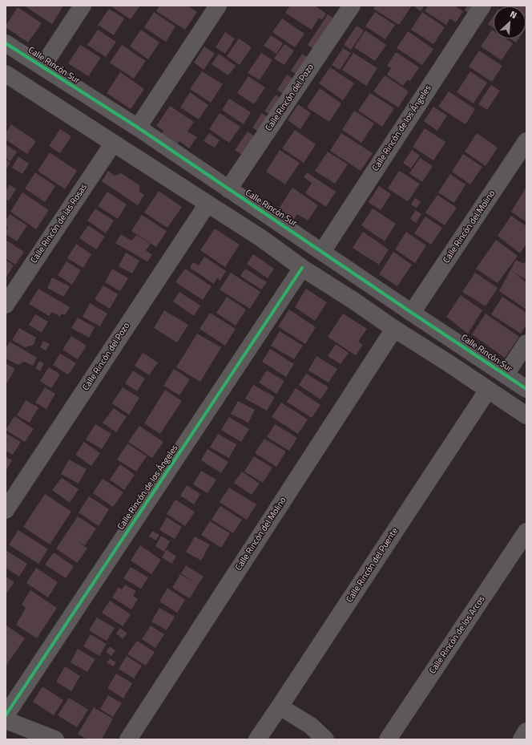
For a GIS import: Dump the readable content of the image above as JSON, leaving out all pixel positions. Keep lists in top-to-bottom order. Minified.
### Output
{"streets":{"street":["Calle Rincón Sur","Calle Rincón del Pozo","Calle Rincón de los Ángeles","Calle Rincón de las Rosas","Calle Rincón del Molino","Calle Rincón del Puente","Calle Rincón de los Arcos"]},"crossings":[["Calle Rincón Sur","Calle Rincón del Pozo"],["Calle Rincón Sur","Calle Rincón de los Ángeles"],["Calle Rincón Sur","Calle Rincón del Molino"]],"north":"top right"}
